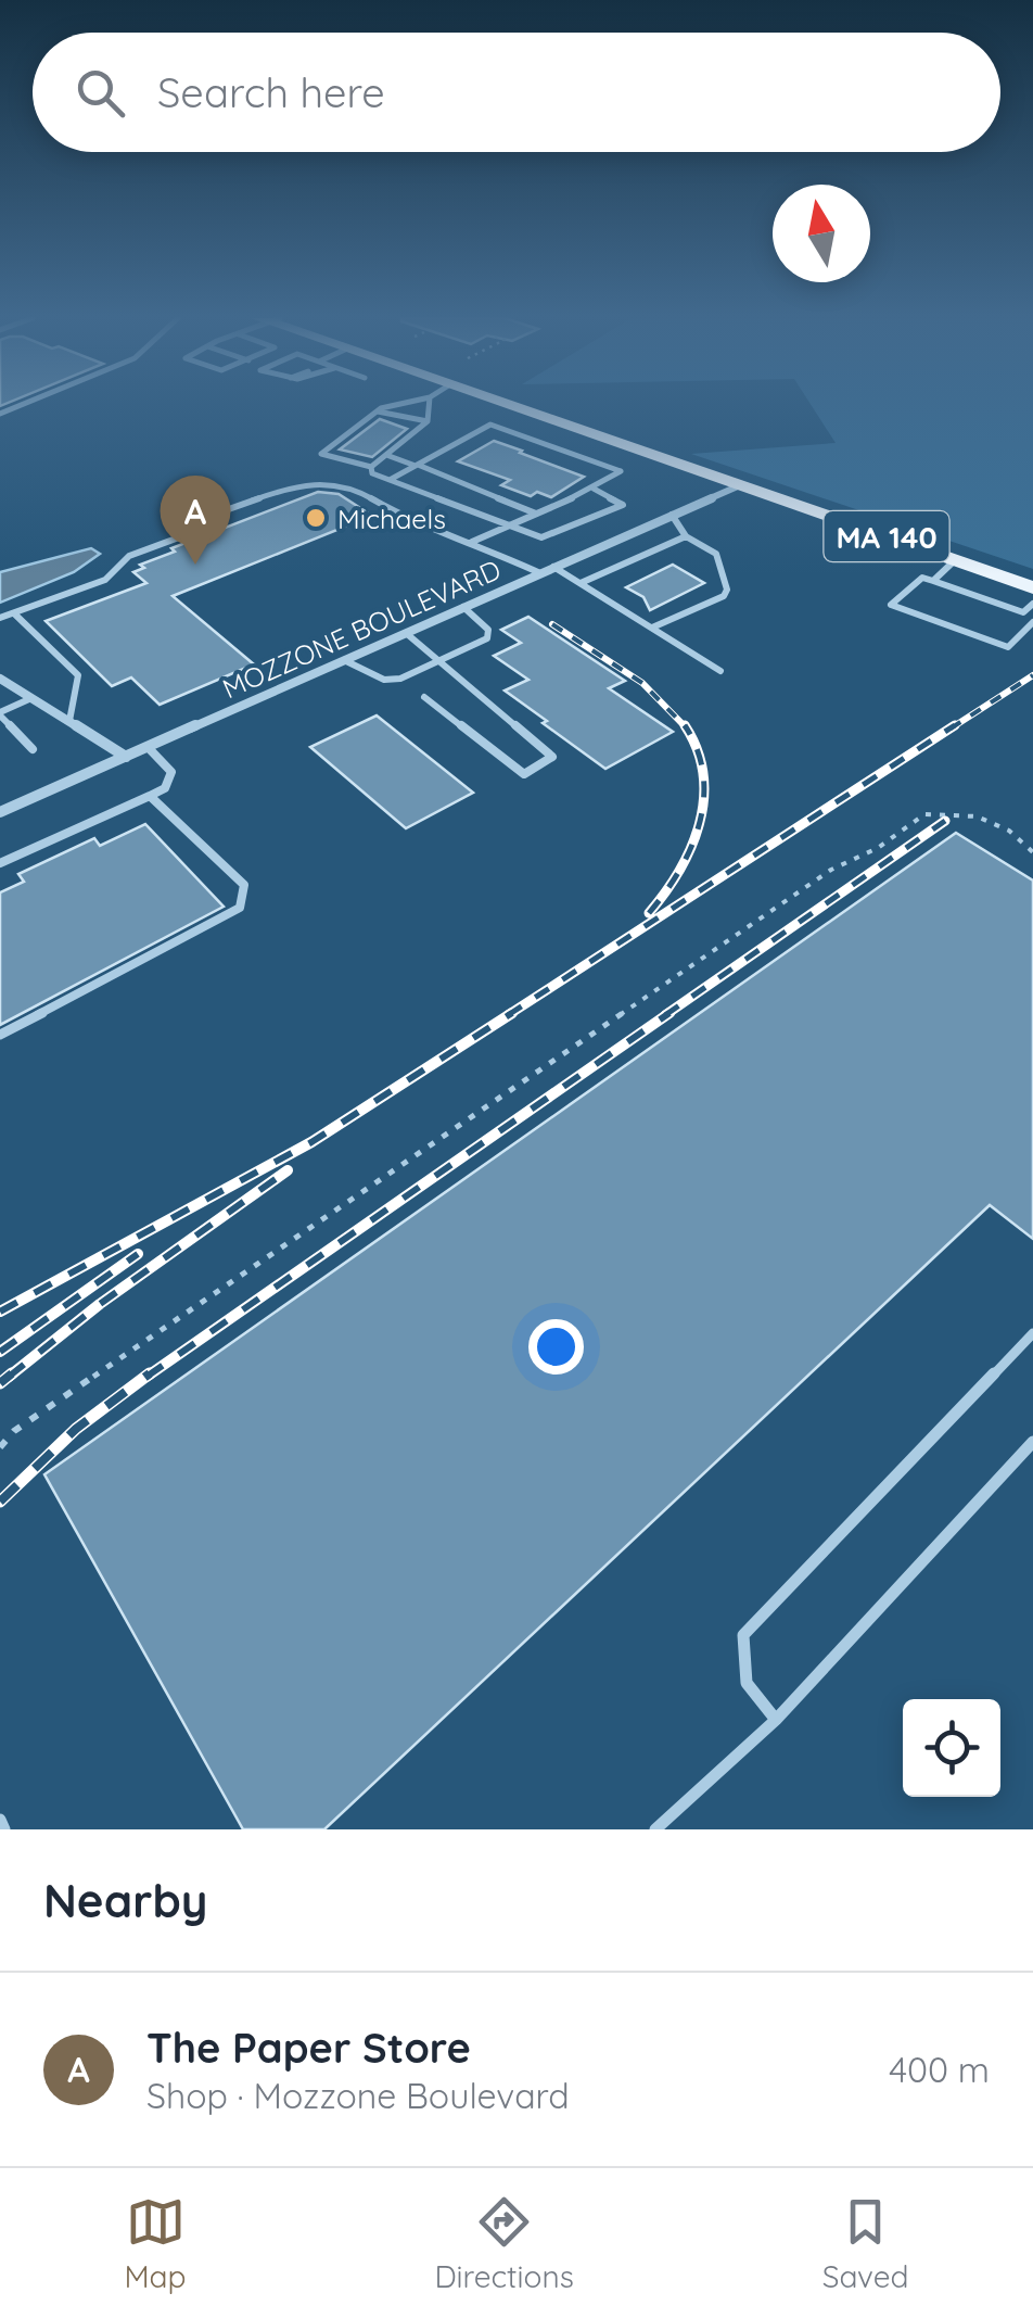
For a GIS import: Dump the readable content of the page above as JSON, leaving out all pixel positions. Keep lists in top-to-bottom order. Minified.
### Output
{"streets":{"main road":["MA 140"],"street":["MOZZONE BOULEVARD"]},"crossings":[["MA 140","MOZZONE BOULEVARD"]],"places":["Michaels"],"north":"top","page":{"search":"Search here","pins":"A","heading":"Nearby","list":[{"mark":"A","name":"The Paper Store","note":"Shop · Mozzone Boulevard","value":"400 m"}],"nav":["Map","Directions","Saved"]}}
